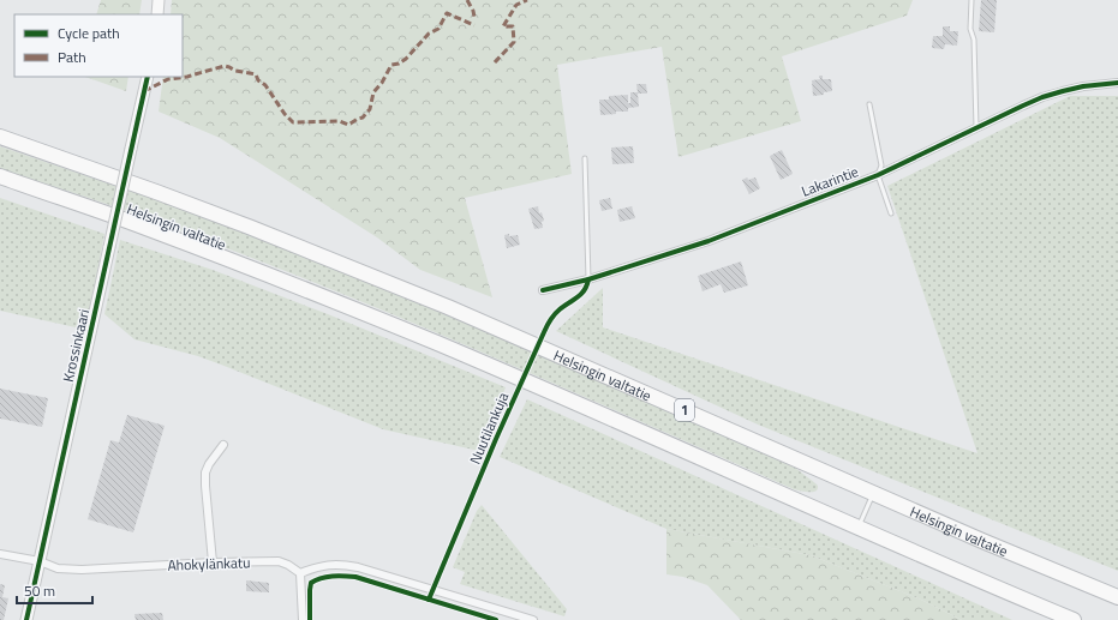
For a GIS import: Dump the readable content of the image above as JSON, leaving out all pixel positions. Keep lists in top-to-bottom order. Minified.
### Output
{"streets":{"highway":["Helsingin valtatie","1"],"street":["Lakarintie","Krossinkaari","Ahokylänkatu"],"cycle path":["Nuutilankuja"]},"crossings":[["Krossinkaari","Ahokylänkatu"]],"legend":["Cycle path","Path"],"scale_bar":"50 m"}
